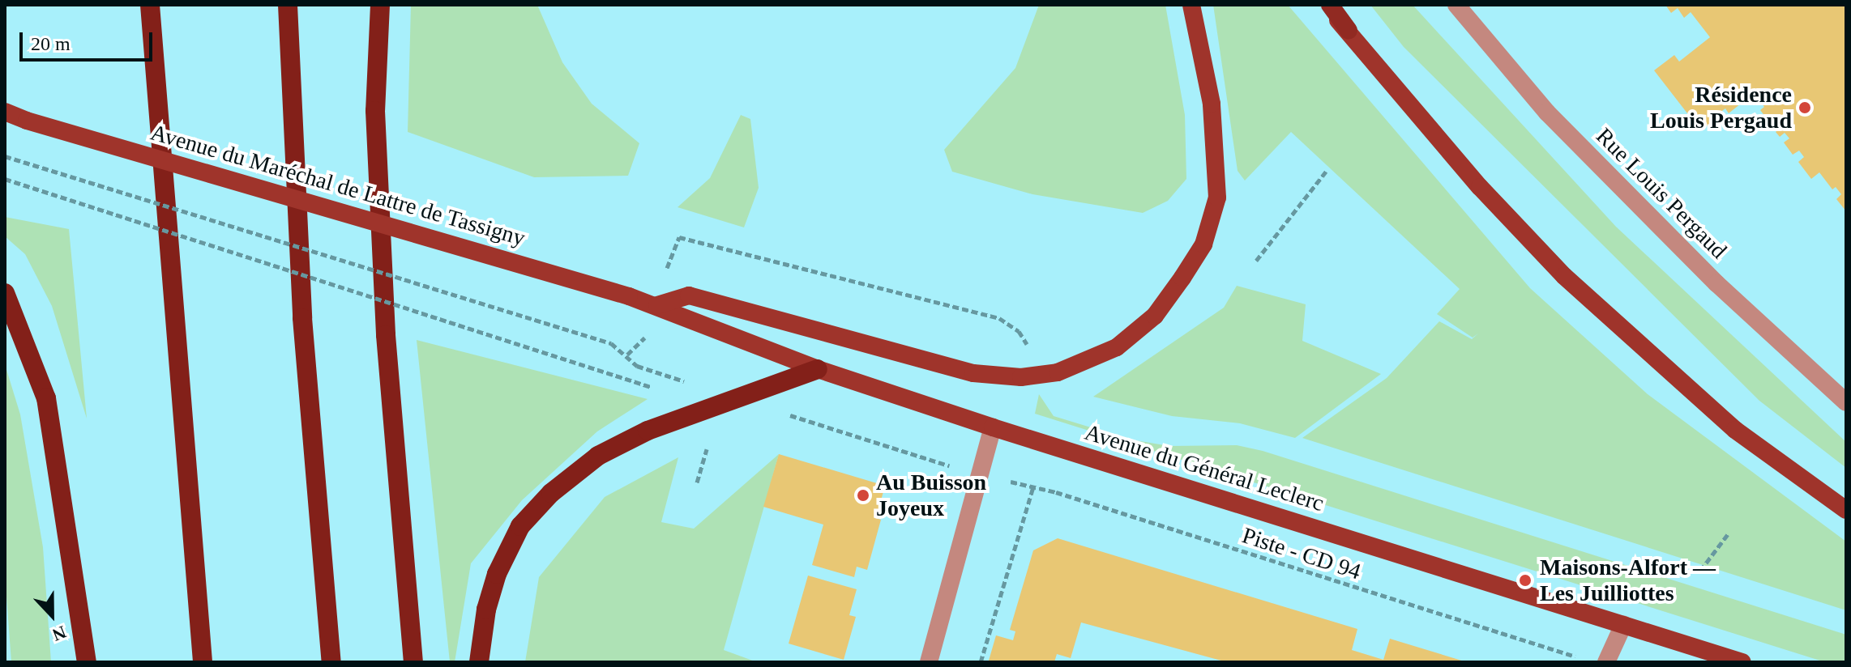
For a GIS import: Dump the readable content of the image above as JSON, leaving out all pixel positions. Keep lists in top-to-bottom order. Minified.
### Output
{"streets":{"main road":["Avenue du Maréchal de Lattre de Tassigny","Avenue du Général Leclerc"],"street":["Rue Louis Pergaud"],"path":["Piste - CD 94"]},"crossings":[["Avenue du Maréchal de Lattre de Tassigny","Avenue du Général Leclerc"]],"places":["Résidence Louis Pergaud","Au Buisson Joyeux","Maisons-Alfort — Les Juilliottes"],"scale_bar":"20 m","north":"bottom"}
